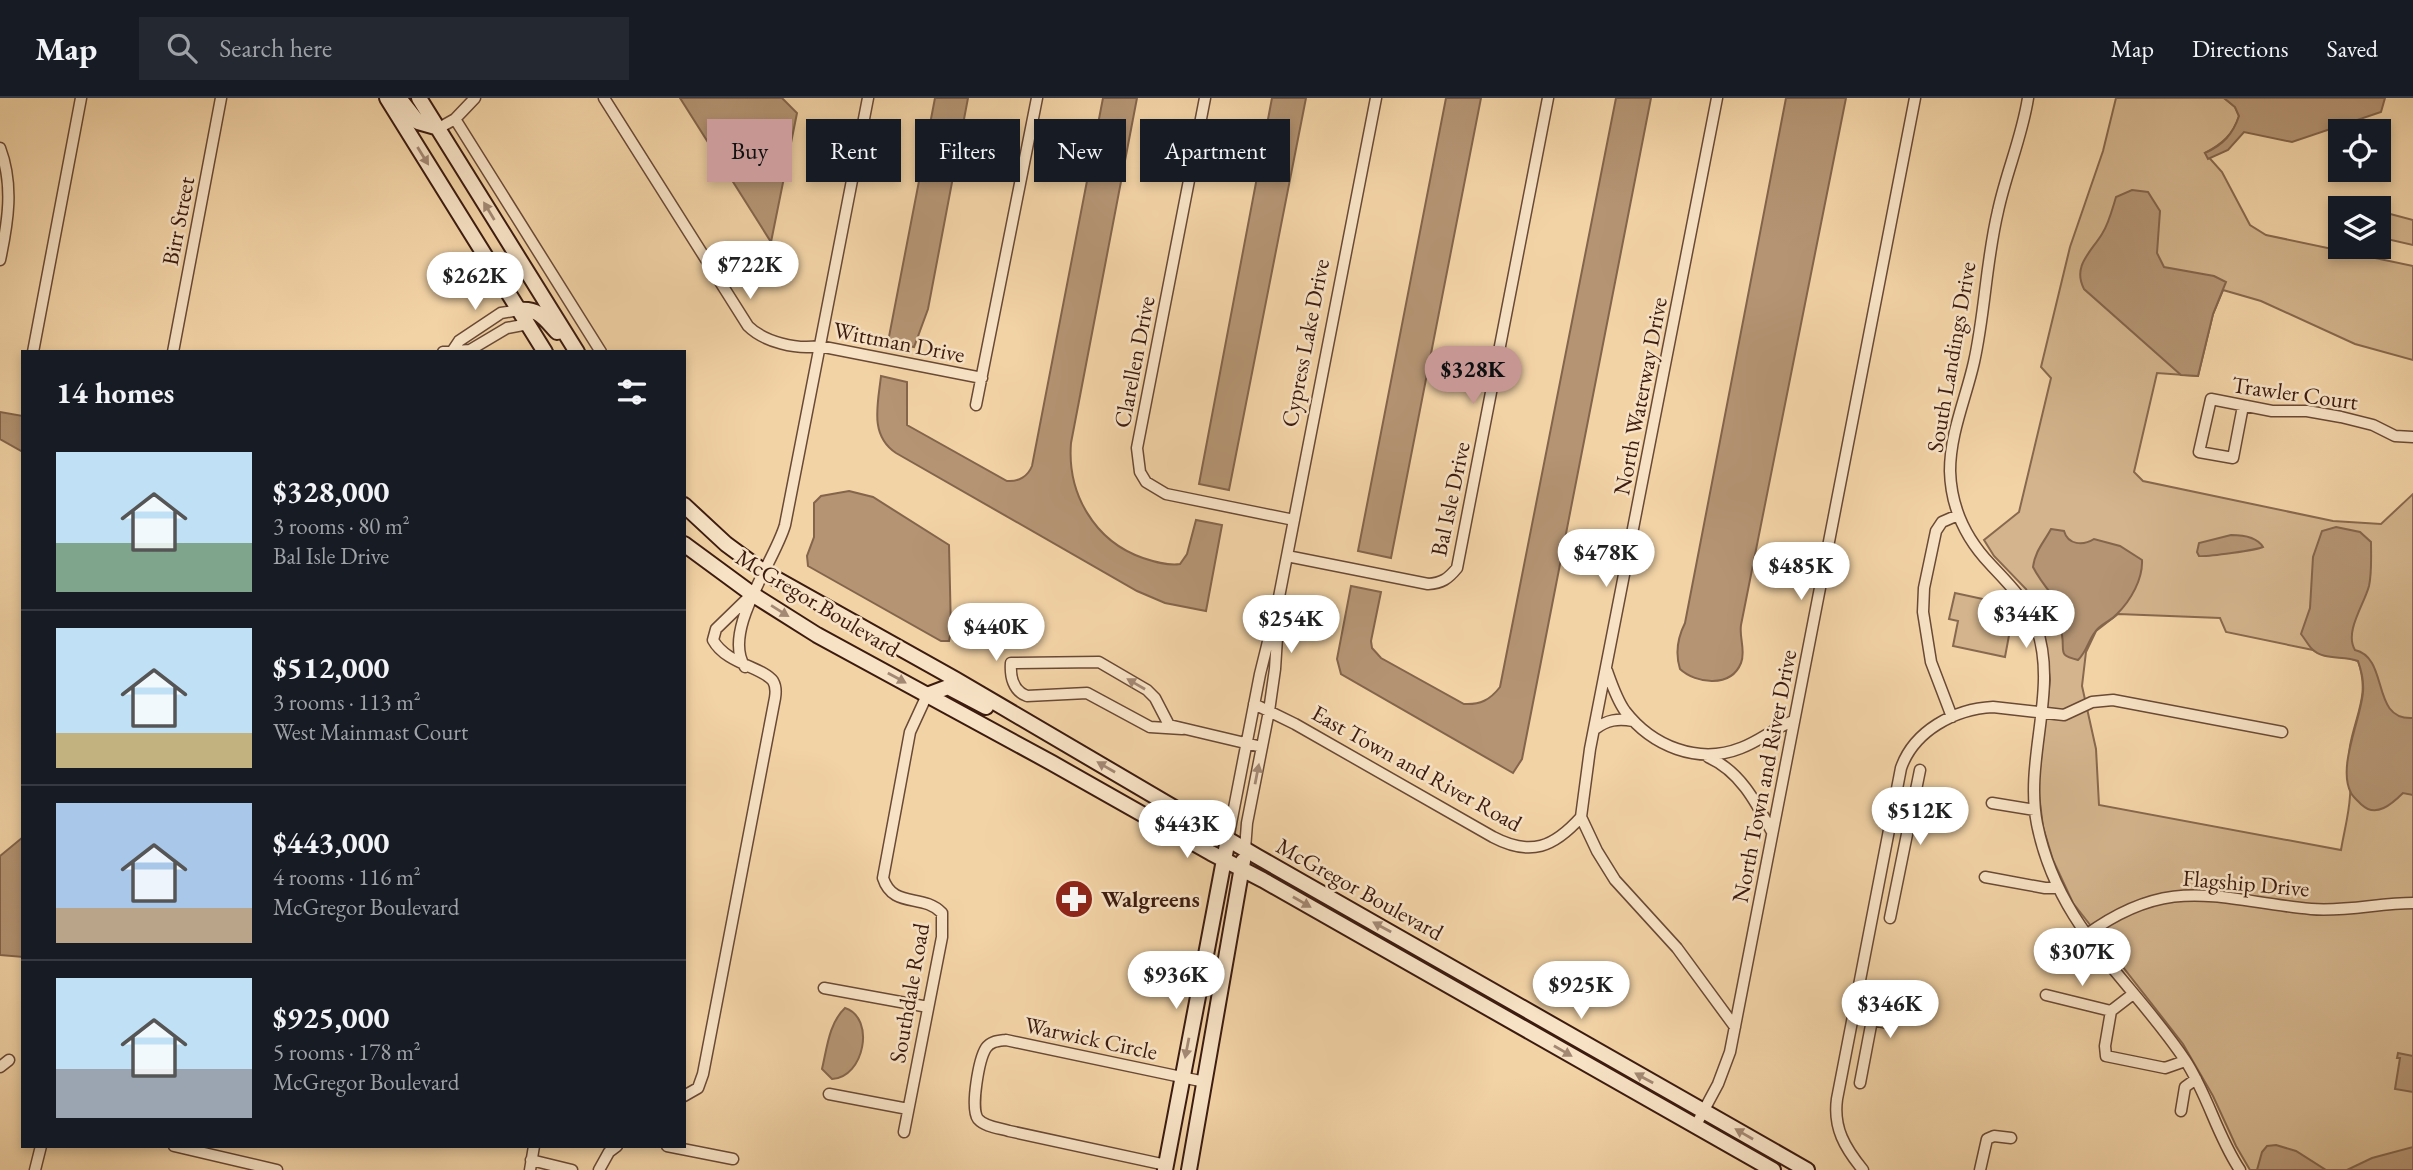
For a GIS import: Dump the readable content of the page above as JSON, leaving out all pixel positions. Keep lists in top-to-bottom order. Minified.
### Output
{"streets":{"main road":["Cypress Lake Drive","McGregor Boulevard"],"street":["Birr Street","Wittman Drive","South Landings Drive","Clarellen Drive","Trawler Court","North Waterway Drive","Bal Isle Drive","East Town and River Road","North Town and River Drive","Flagship Drive","Southdale Road","Warwick Circle"]},"crossings":[["Cypress Lake Drive","Clarellen Drive"],["Cypress Lake Drive","Bal Isle Drive"],["Cypress Lake Drive","McGregor Boulevard"],["Cypress Lake Drive","East Town and River Road"],["Cypress Lake Drive","Warwick Circle"],["South Landings Drive","Flagship Drive"],["North Waterway Drive","East Town and River Road"],["McGregor Boulevard","North Town and River Drive"],["McGregor Boulevard","Southdale Road"]],"places":{"pharmacy":["Walgreens"]},"page":{"header":"Map","search":"Search here","nav":["Map","Directions","Saved"],"chip":["Buy","Rent","Filters","New","Apartment"],"price":["$722K","$262K","$328K","$478K","$485K","$344K","$254K","$440K","$512K","$443K","$307K","$936K","$925K","$346K"],"heading":"14 homes","list":[{"name":"$328,000","note":"3 rooms · 80 m² · Bal Isle Drive"},{"name":"$512,000","note":"3 rooms · 113 m² · West Mainmast Court"},{"name":"$443,000","note":"4 rooms · 116 m² · McGregor Boulevard"},{"name":"$925,000","note":"5 rooms · 178 m² · McGregor Boulevard"}]}}
